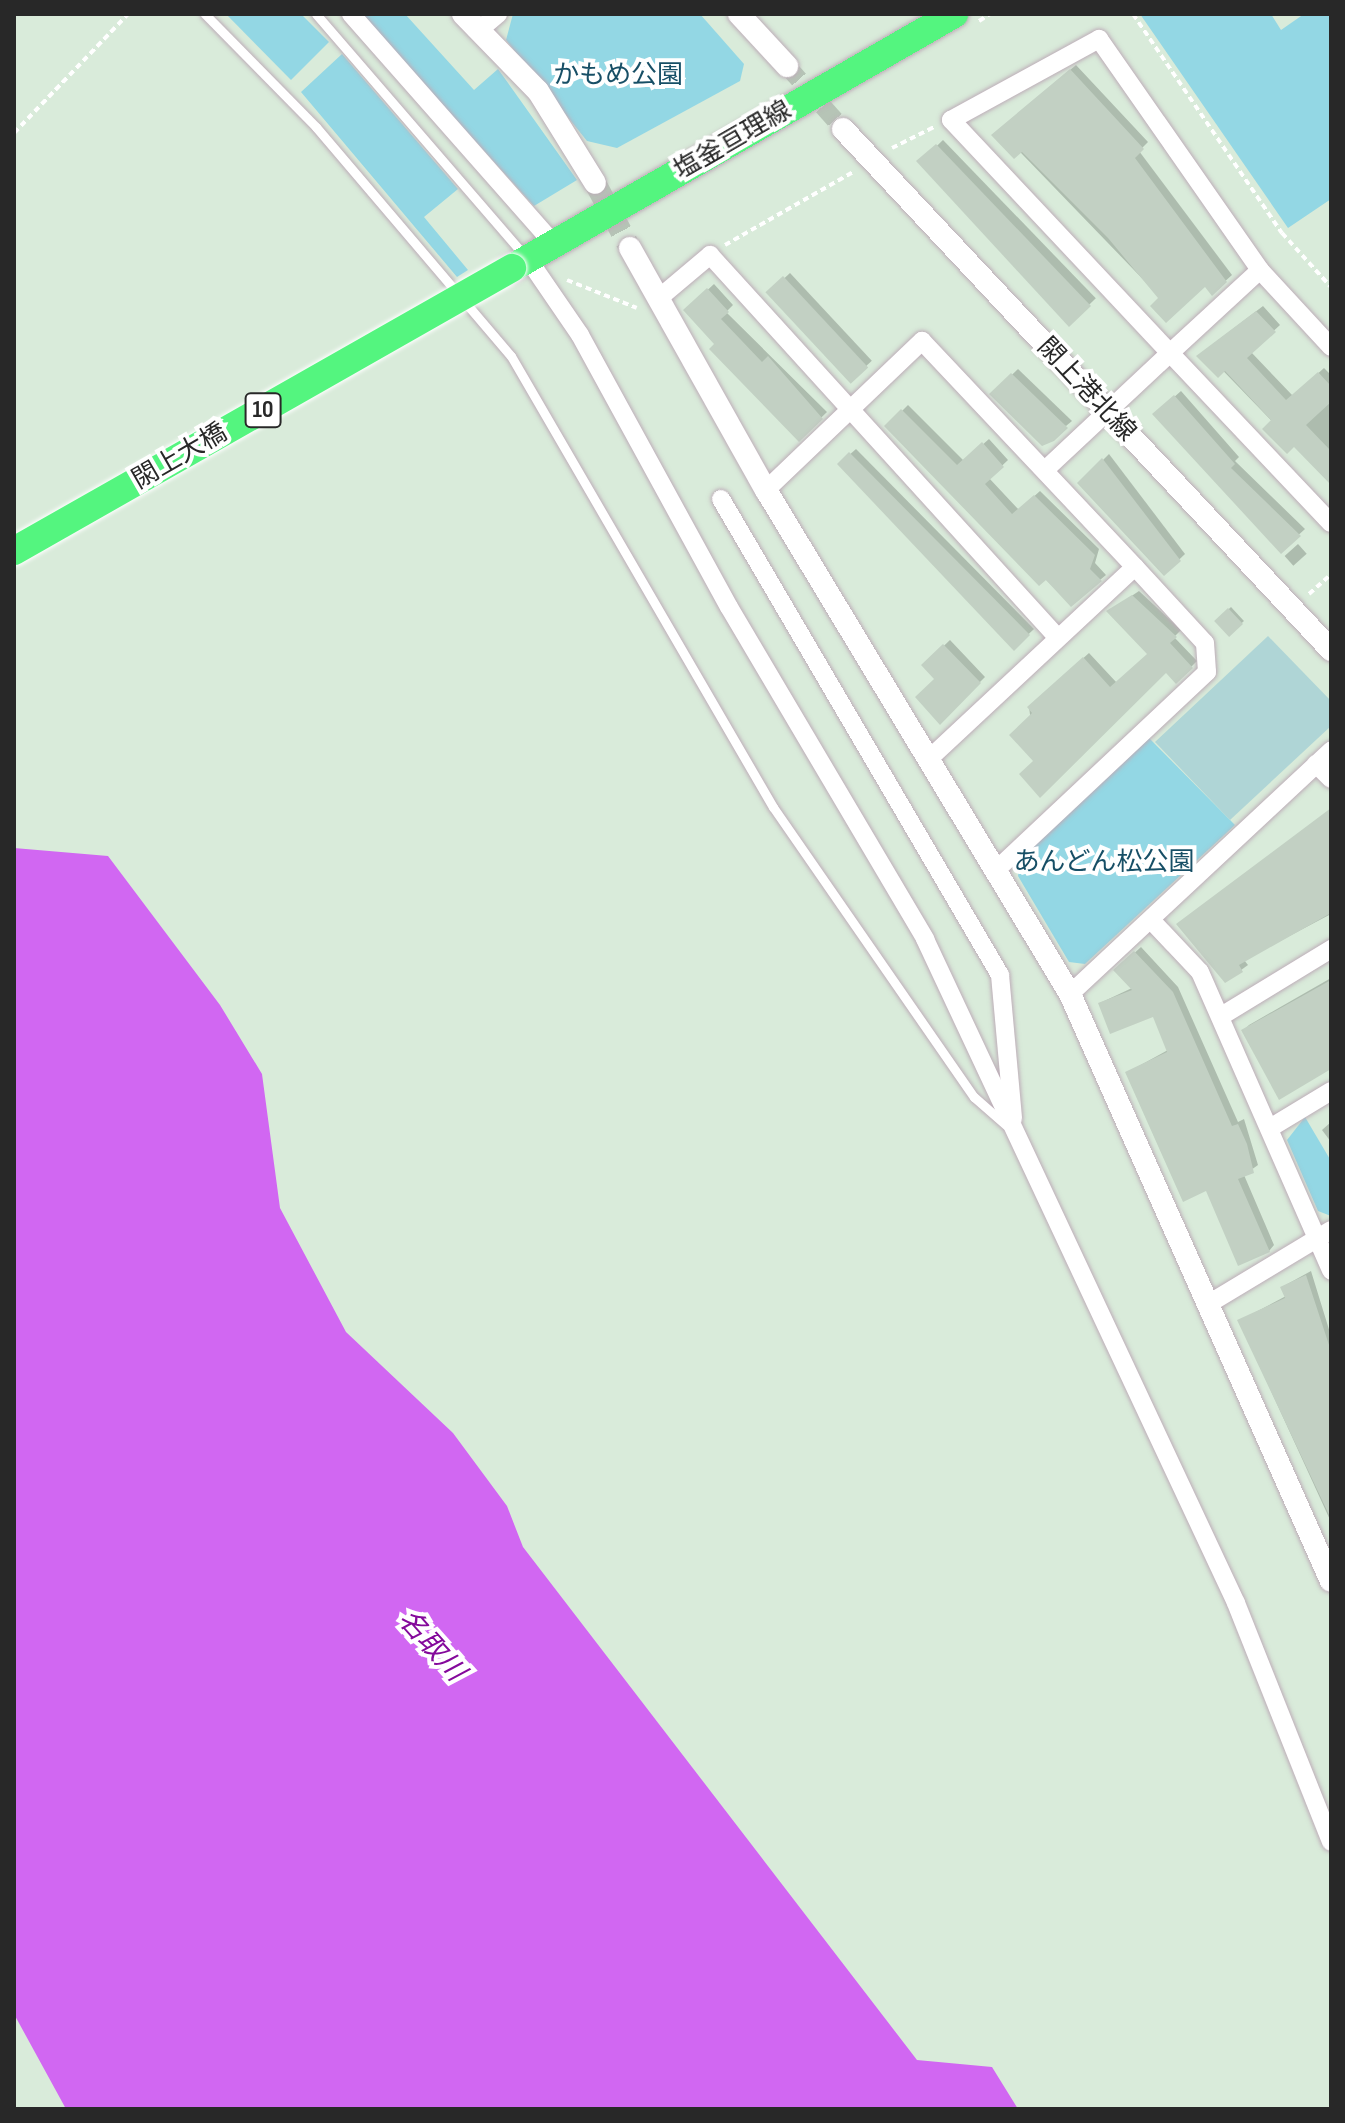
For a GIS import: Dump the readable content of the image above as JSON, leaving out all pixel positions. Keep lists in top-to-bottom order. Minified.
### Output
{"streets":{"main road":["塩釜亘理線","10","閖上大橋"],"street":["閖上港北線"]},"crossings":[["塩釜亘理線","閖上大橋"]],"water":["名取川"],"parks":["かもめ公園","あんどん松公園"]}
